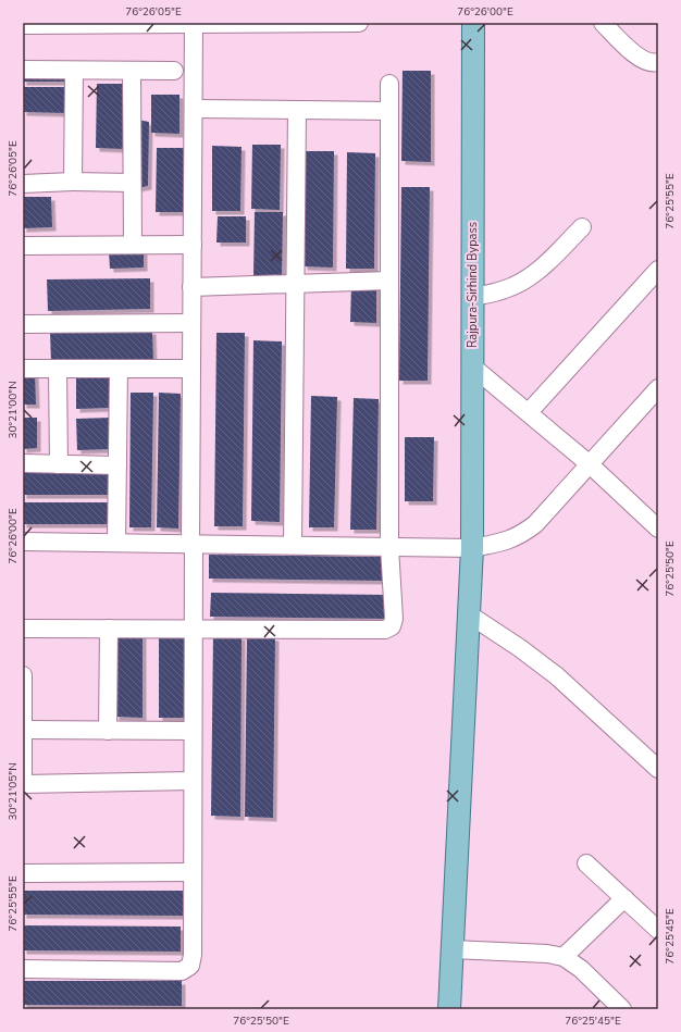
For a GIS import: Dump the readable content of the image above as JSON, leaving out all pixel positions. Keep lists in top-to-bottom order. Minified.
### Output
{"streets":{"main road":["Rajpura-Sirhind Bypass"]},"coordinates":["76°26'05\"E","76°26'00\"E","76°25'55\"E","30°21'00\"N","76°25'50\"E","30°21'05\"N","76°25'45\"E"]}
